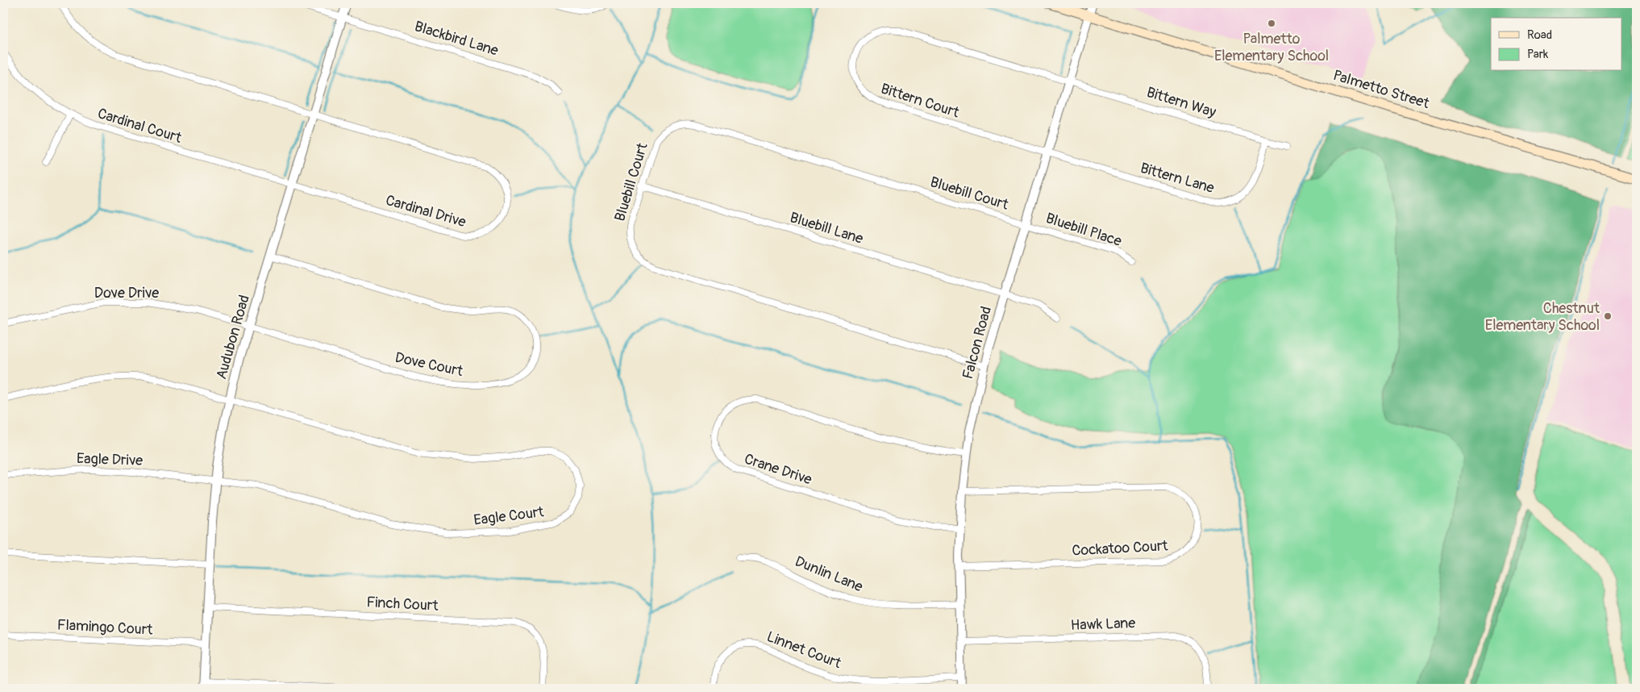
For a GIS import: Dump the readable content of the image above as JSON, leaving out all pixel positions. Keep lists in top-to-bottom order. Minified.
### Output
{"streets":{"main road":["Palmetto Street"],"street":["Blackbird Lane","Bittern Court","Bittern Way","Cardinal Court","Bittern Lane","Bluebill Court","Cardinal Drive","Bluebill Lane","Bluebill Place","Dove Drive","Audubon Road","Falcon Road","Dove Court","Eagle Drive","Crane Drive","Eagle Court","Cockatoo Court","Dunlin Lane","Finch Court","Hawk Lane","Flamingo Court","Linnet Court"]},"crossings":[["Blackbird Lane","Audubon Road"],["Palmetto Street","Falcon Road"],["Bittern Court","Bittern Way"],["Bittern Court","Bittern Lane"],["Bittern Court","Falcon Road"],["Bittern Way","Bittern Lane"],["Bittern Way","Falcon Road"],["Cardinal Court","Cardinal Drive"],["Cardinal Court","Audubon Road"],["Bittern Lane","Falcon Road"],["Bluebill Court","Bluebill Lane"],["Bluebill Court","Bluebill Place"],["Bluebill Court","Falcon Road"],["Cardinal Drive","Audubon Road"],["Bluebill Lane","Falcon Road"],["Bluebill Place","Falcon Road"],["Dove Drive","Audubon Road"],["Dove Drive","Dove Court"],["Audubon Road","Dove Court"],["Audubon Road","Eagle Drive"],["Audubon Road","Eagle Court"],["Audubon Road","Finch Court"],["Audubon Road","Flamingo Court"],["Falcon Road","Crane Drive"],["Falcon Road","Cockatoo Court"],["Falcon Road","Dunlin Lane"],["Falcon Road","Hawk Lane"],["Falcon Road","Linnet Court"],["Eagle Drive","Eagle Court"]],"places":["Palmetto Elementary School","Chestnut Elementary School"],"legend":["Road","Park"]}
